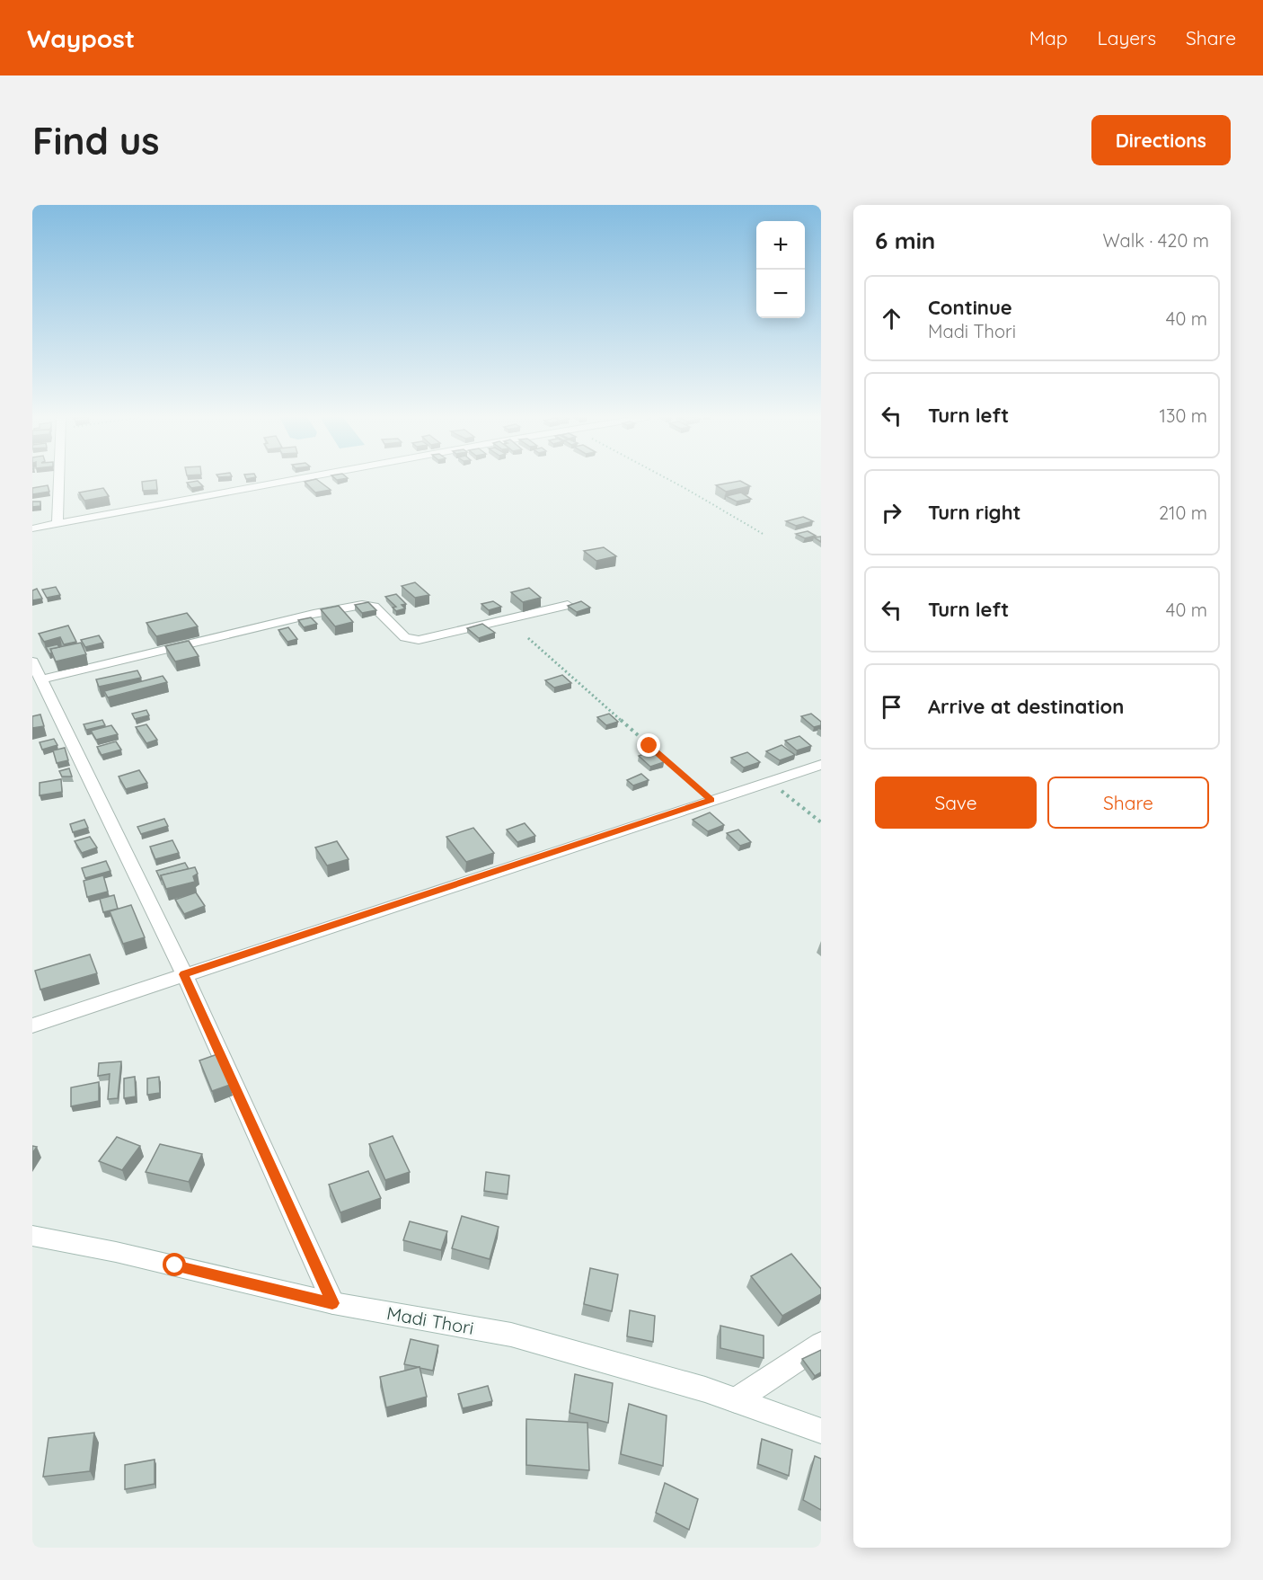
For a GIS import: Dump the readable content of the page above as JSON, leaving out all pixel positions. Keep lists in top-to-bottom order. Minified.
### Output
{"streets":{"street":["Madi Thori"]},"page":{"header":"Waypost","nav":["Map","Layers","Share"],"buttons":["Directions",["Save","Share"]],"title":"Find us","heading":["6 min","Walk · 420 m"],"map_buttons":["+","−"],"list":[["Continue","Madi Thori","40 m"],["Turn left","130 m"],["Turn right","210 m"],["Turn left","40 m"],"Arrive at destination"]}}
